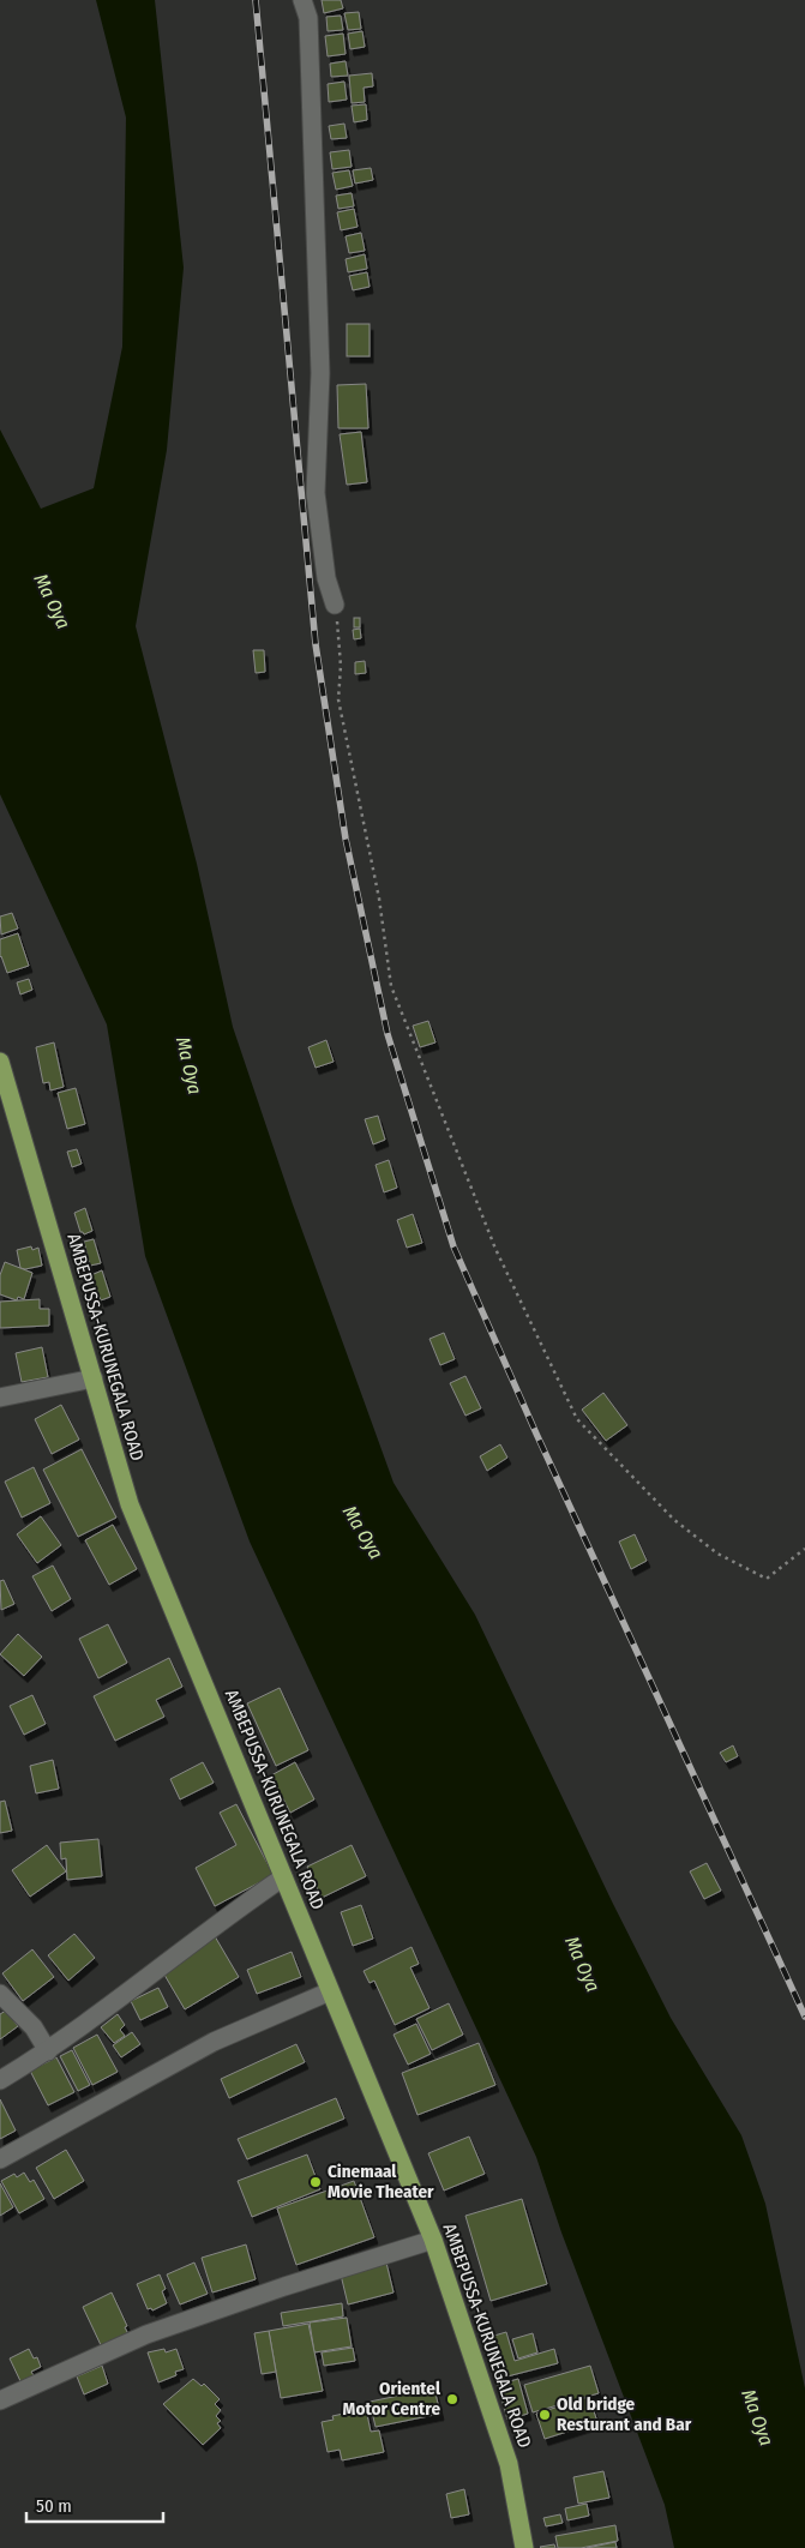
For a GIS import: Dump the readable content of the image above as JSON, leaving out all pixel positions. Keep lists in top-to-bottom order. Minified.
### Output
{"streets":{"highway":["AMBEPUSSA-KURUNEGALA ROAD"]},"water":["Ma Oya"],"places":["Cinemaal Movie Theater","Orientel Motor Centre","Old bridge Resturant and Bar"],"scale_bar":"50 m"}
